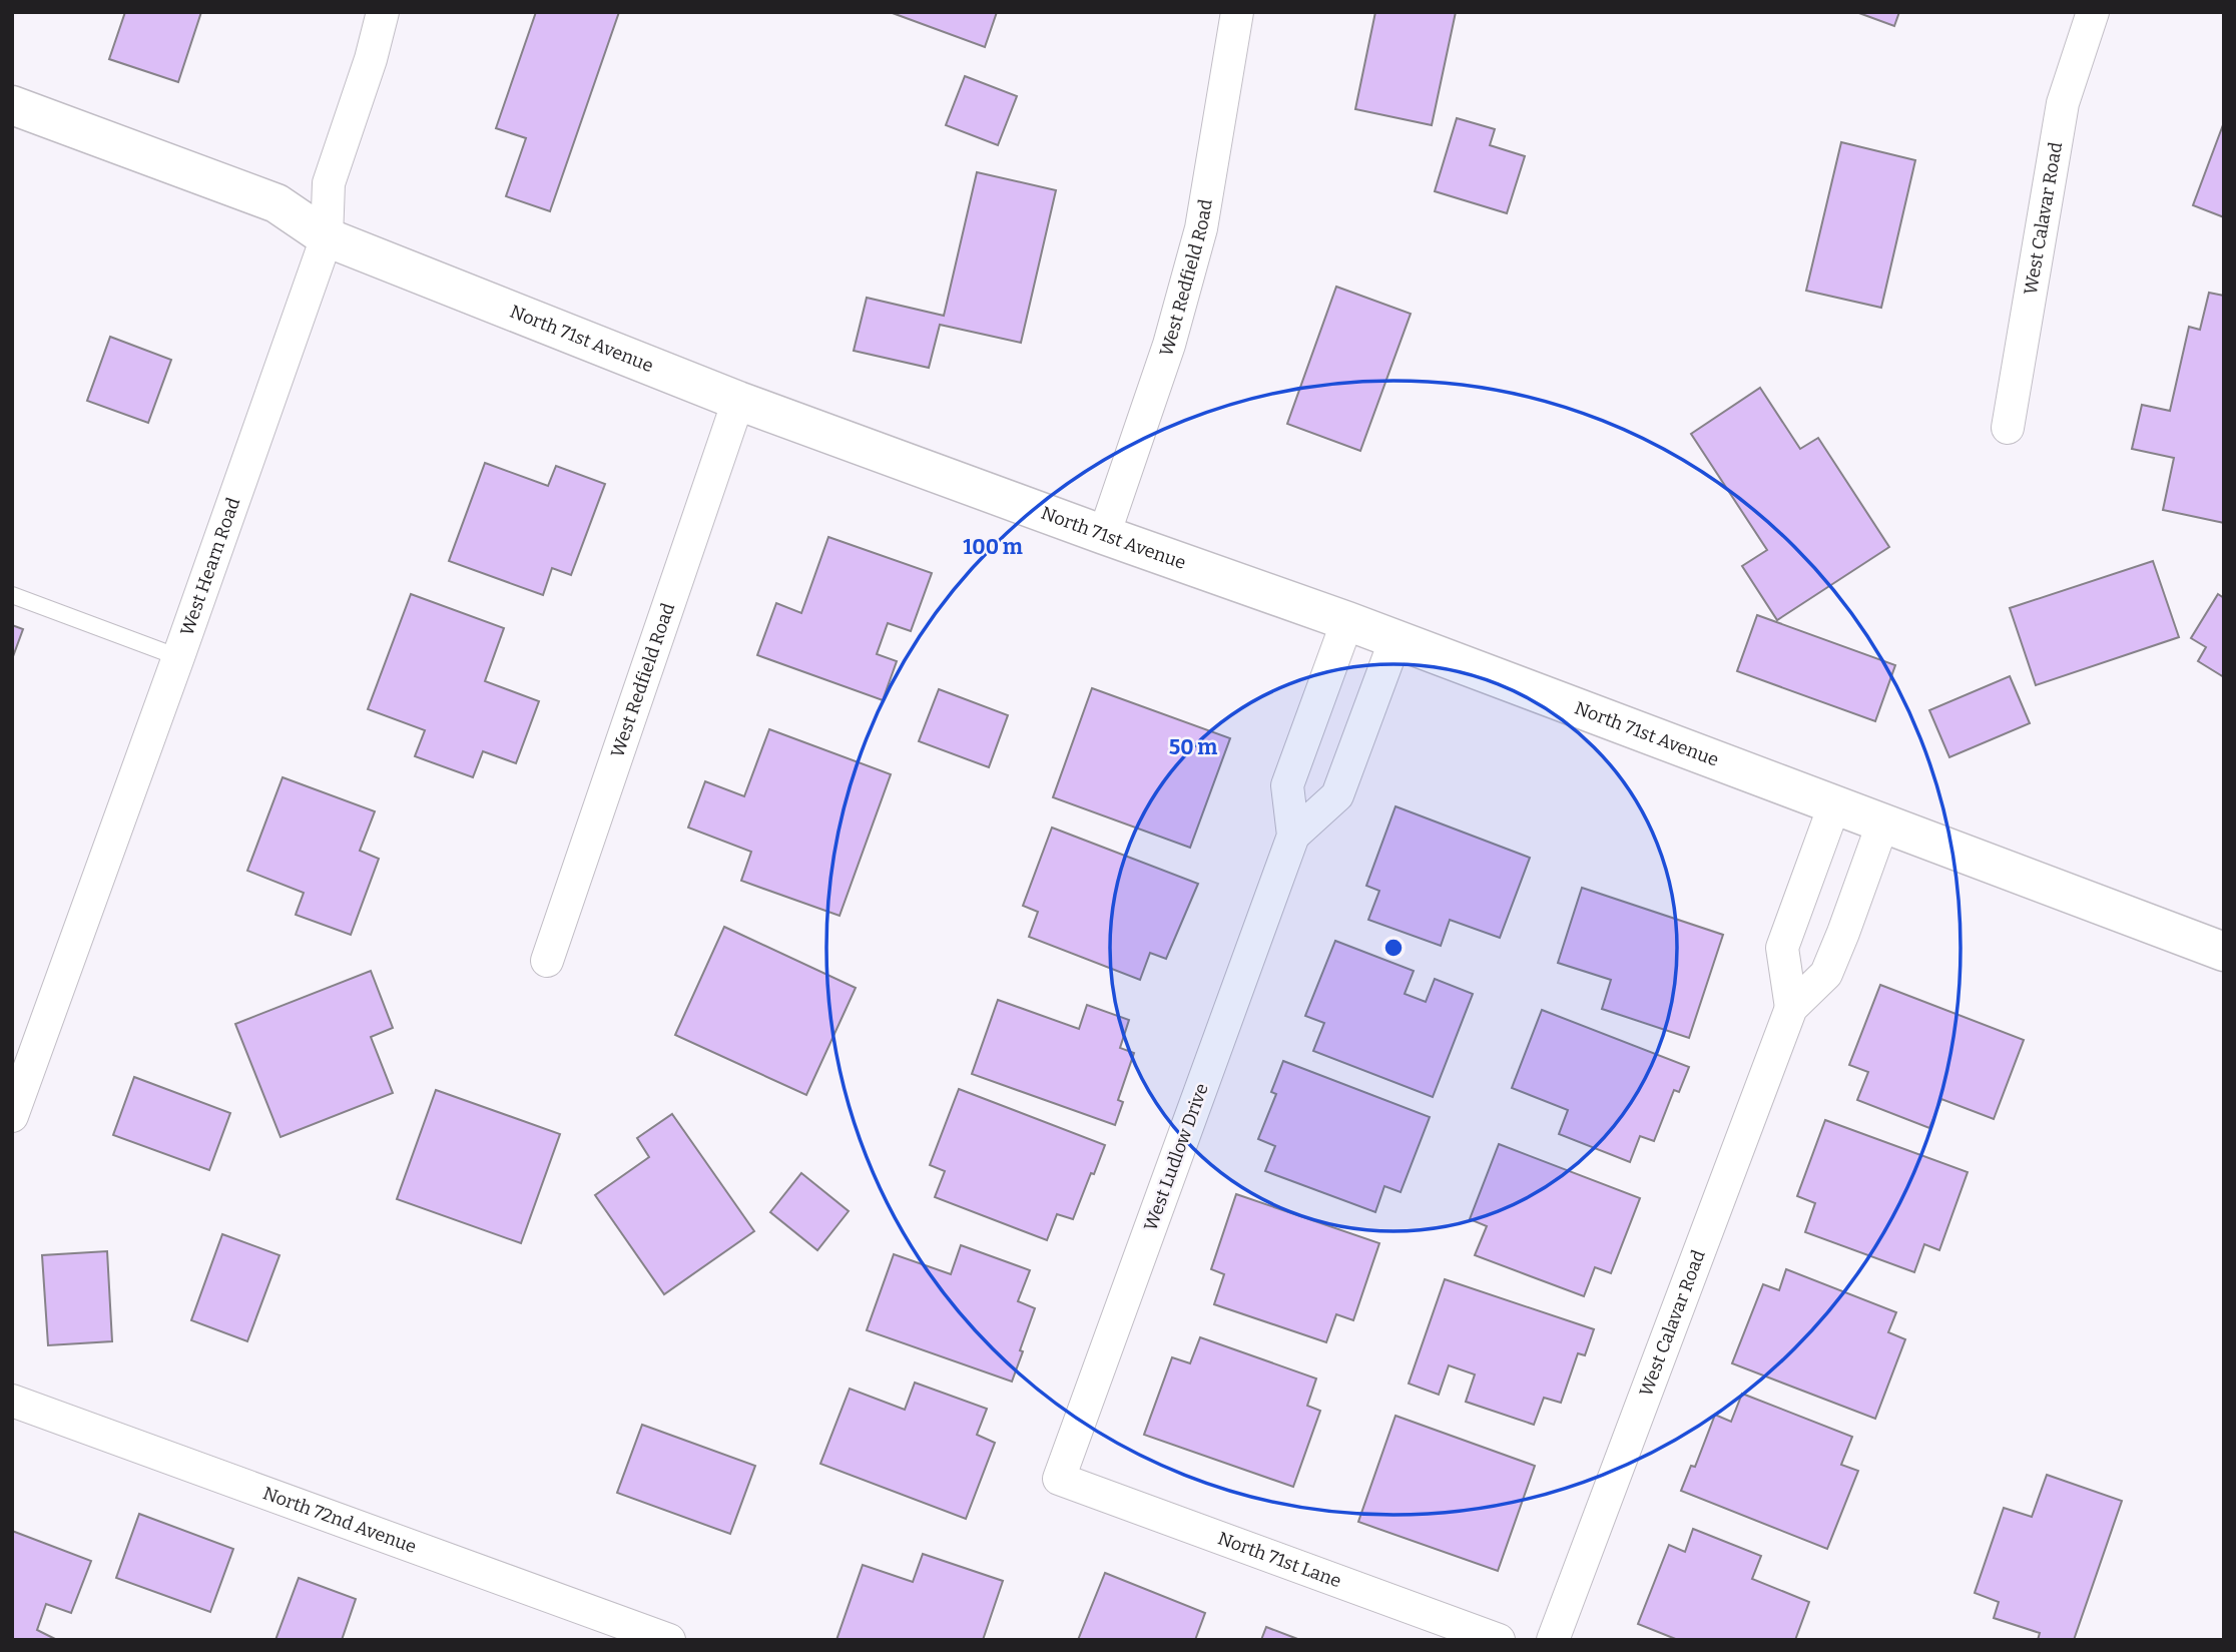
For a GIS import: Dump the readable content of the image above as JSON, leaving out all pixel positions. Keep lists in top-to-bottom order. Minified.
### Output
{"streets":{"street":["West Calavar Road","West Redfield Road","North 71st Avenue","West Hearn Road","West Ludlow Drive","North 72nd Avenue","North 71st Lane"]},"crossings":[["West Calavar Road","North 71st Avenue"],["West Redfield Road","North 71st Avenue"],["North 71st Avenue","West Hearn Road"],["North 71st Avenue","West Ludlow Drive"],["West Ludlow Drive","North 71st Lane"]],"rings":["100 m","50 m"]}
